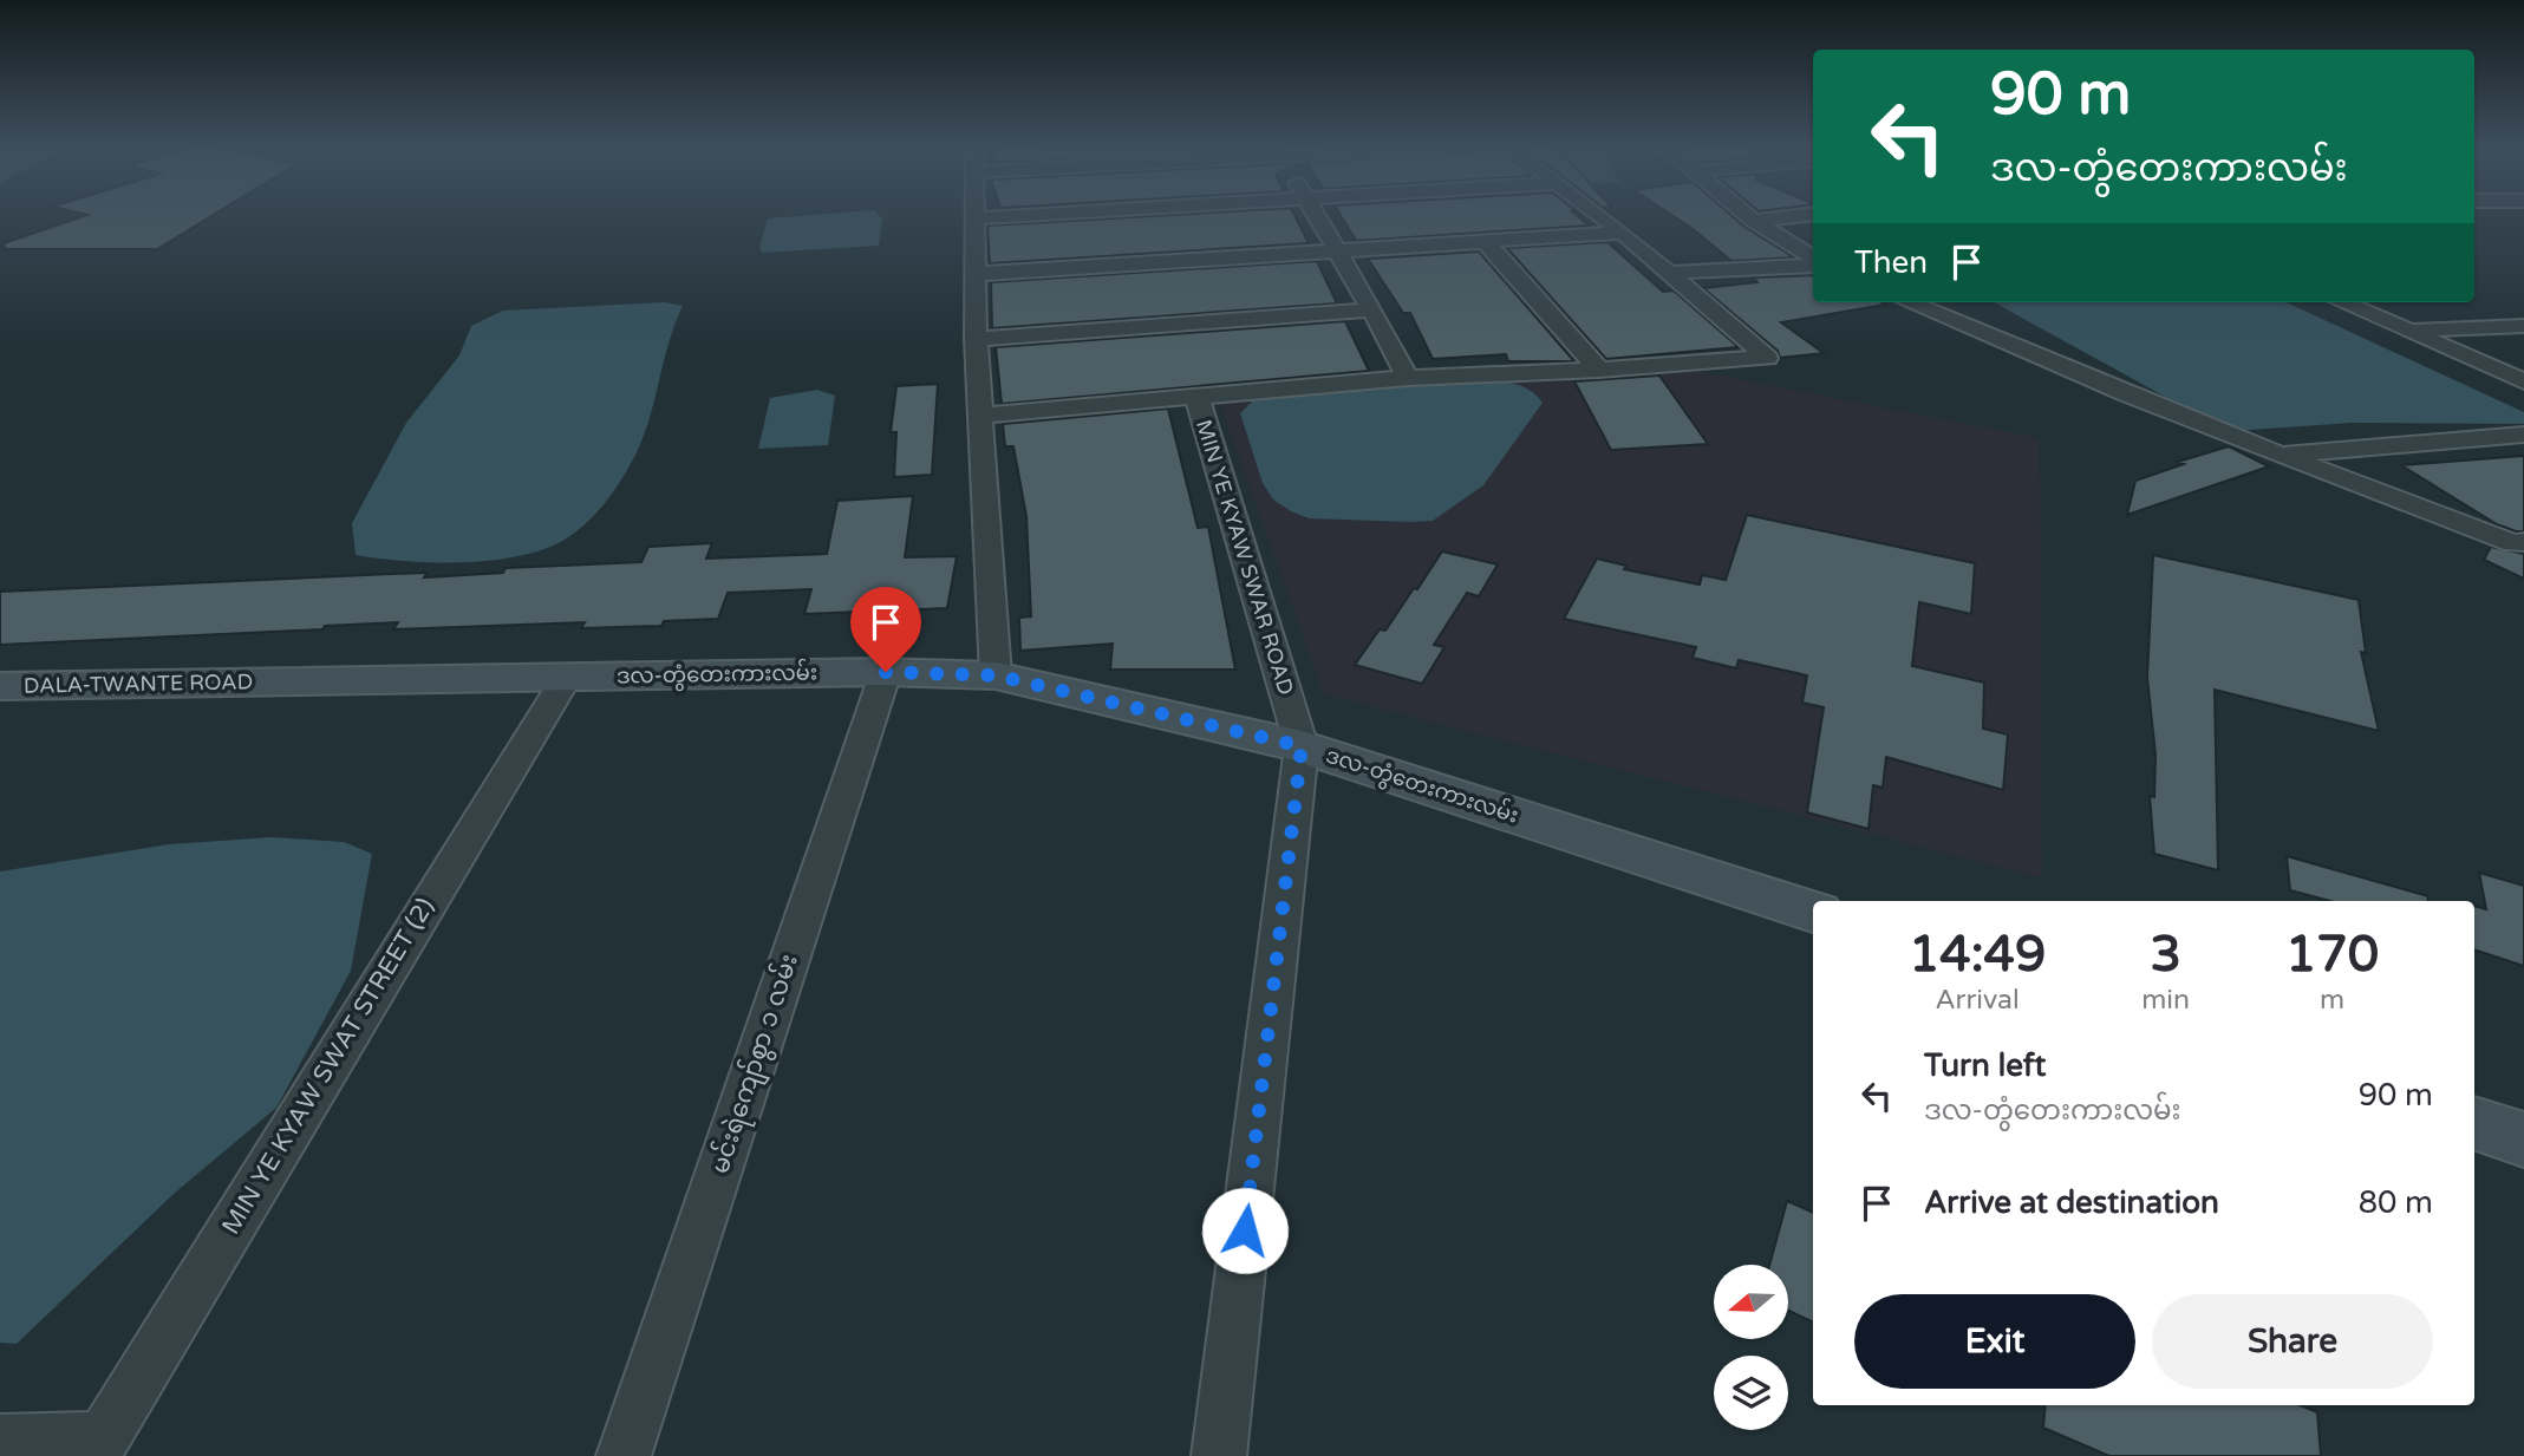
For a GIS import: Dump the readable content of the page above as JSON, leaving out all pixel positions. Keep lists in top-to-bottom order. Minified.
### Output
{"streets":{"main road":["ဒလ-တွံတေးကားလမ်း","DALA-TWANTE ROAD"],"street":["MIN YE KYAW SWAR ROAD","မင်းရဲကျော်စွာ ၁ လမ်း","MIN YE KYAW SWAT STREET (2)"]},"crossings":[["MIN YE KYAW SWAR ROAD","ဒလ-တွံတေးကားလမ်း"],["ဒလ-တွံတေးကားလမ်း","DALA-TWANTE ROAD"],["ဒလ-တွံတေးကားလမ်း","မင်းရဲကျော်စွာ ၁ လမ်း"],["ဒလ-တွံတေးကားလမ်း","MIN YE KYAW SWAT STREET (2)"]],"north":"left","page":{"turn":["90 m","ဒလ-တွံတေးကားလမ်း"],"then":"Then","eta":["14:49","Arrival","3","min","170","m"],"list":[{"name":"Turn left","note":"ဒလ-တွံတေးကားလမ်း","value":"90 m"},{"name":"Arrive at destination","value":"80 m"}],"buttons":["Exit","Share"]}}
